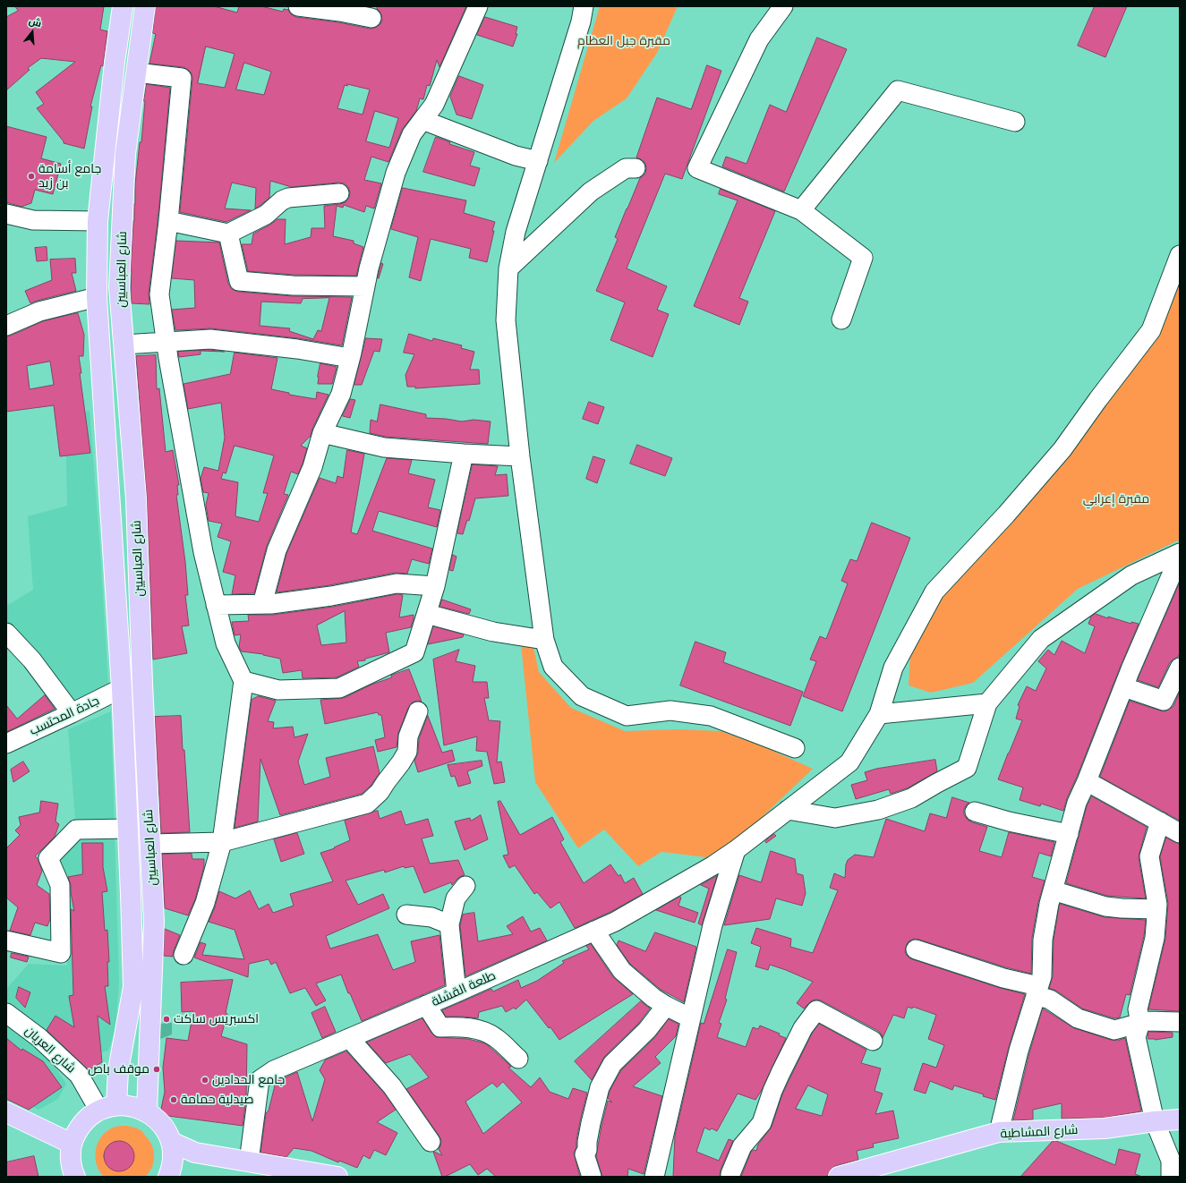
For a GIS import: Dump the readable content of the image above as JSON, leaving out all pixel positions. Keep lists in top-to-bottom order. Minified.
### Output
{"streets":{"main road":["شارع العباسيين","شارع المشاطية"],"street":["جادة المحتسب","طلعة القشلة","شارع العريان"]},"crossings":[["شارع العباسيين","جادة المحتسب"],["شارع العباسيين","شارع العريان"]],"parks":["مقبرة جبل العظام","مقبرة إعرابي"],"places":["جامع أسامة بن زيد","اكسبريس ساكت","موقف باص","جامع الحدادين","صيدلية حمامة"],"north":"top"}
